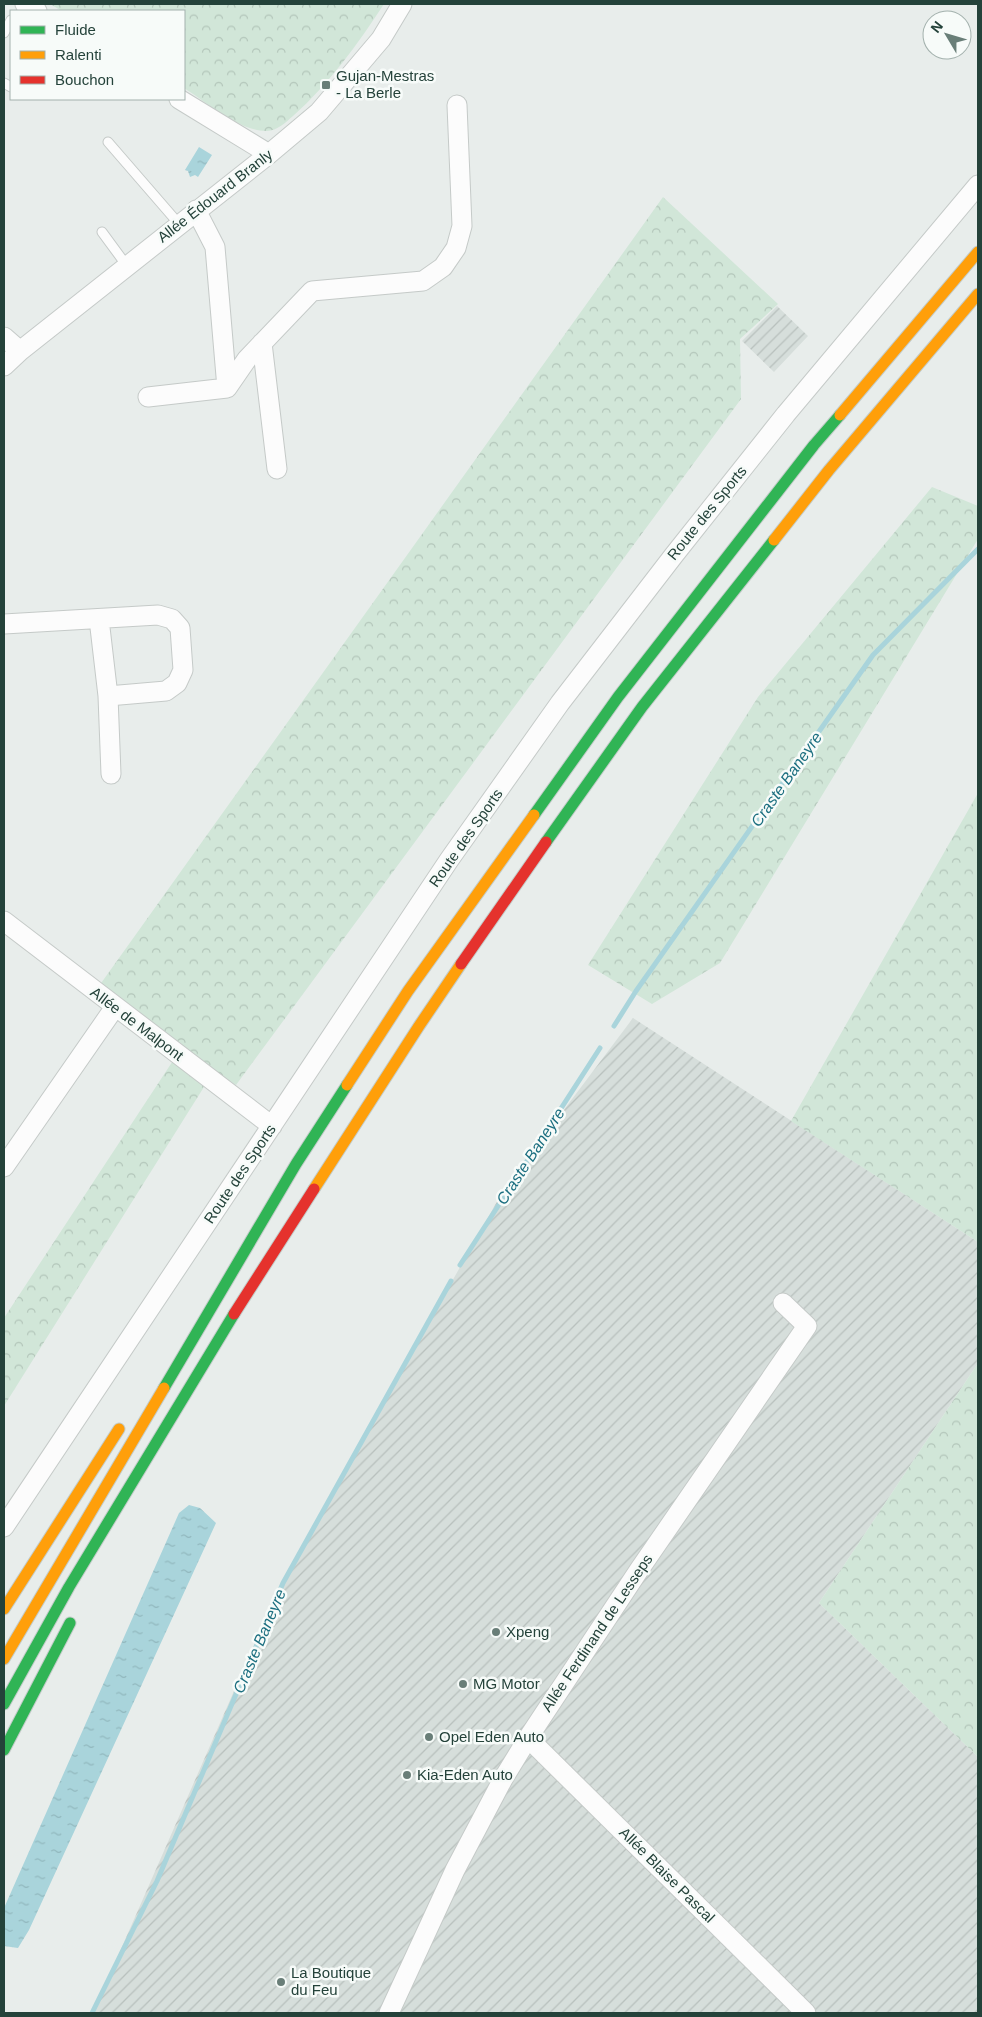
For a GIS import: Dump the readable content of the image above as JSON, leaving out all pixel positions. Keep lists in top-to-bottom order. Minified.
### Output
{"streets":{"street":["Allée Édouard Branly","Route des Sports","Allée de Malpont","Allée Ferdinand de Lesseps","Allée Blaise Pascal"]},"crossings":[["Route des Sports","Allée de Malpont"],["Allée Ferdinand de Lesseps","Allée Blaise Pascal"]],"water":["Craste Baneyre"],"places":{"transit":["Gujan-Mestras - La Berle"],"other":["Xpeng","MG Motor","Opel Eden Auto","Kia-Eden Auto","La Boutique du Feu"]},"legend":["Fluide","Ralenti","Bouchon"],"north":"top left"}
